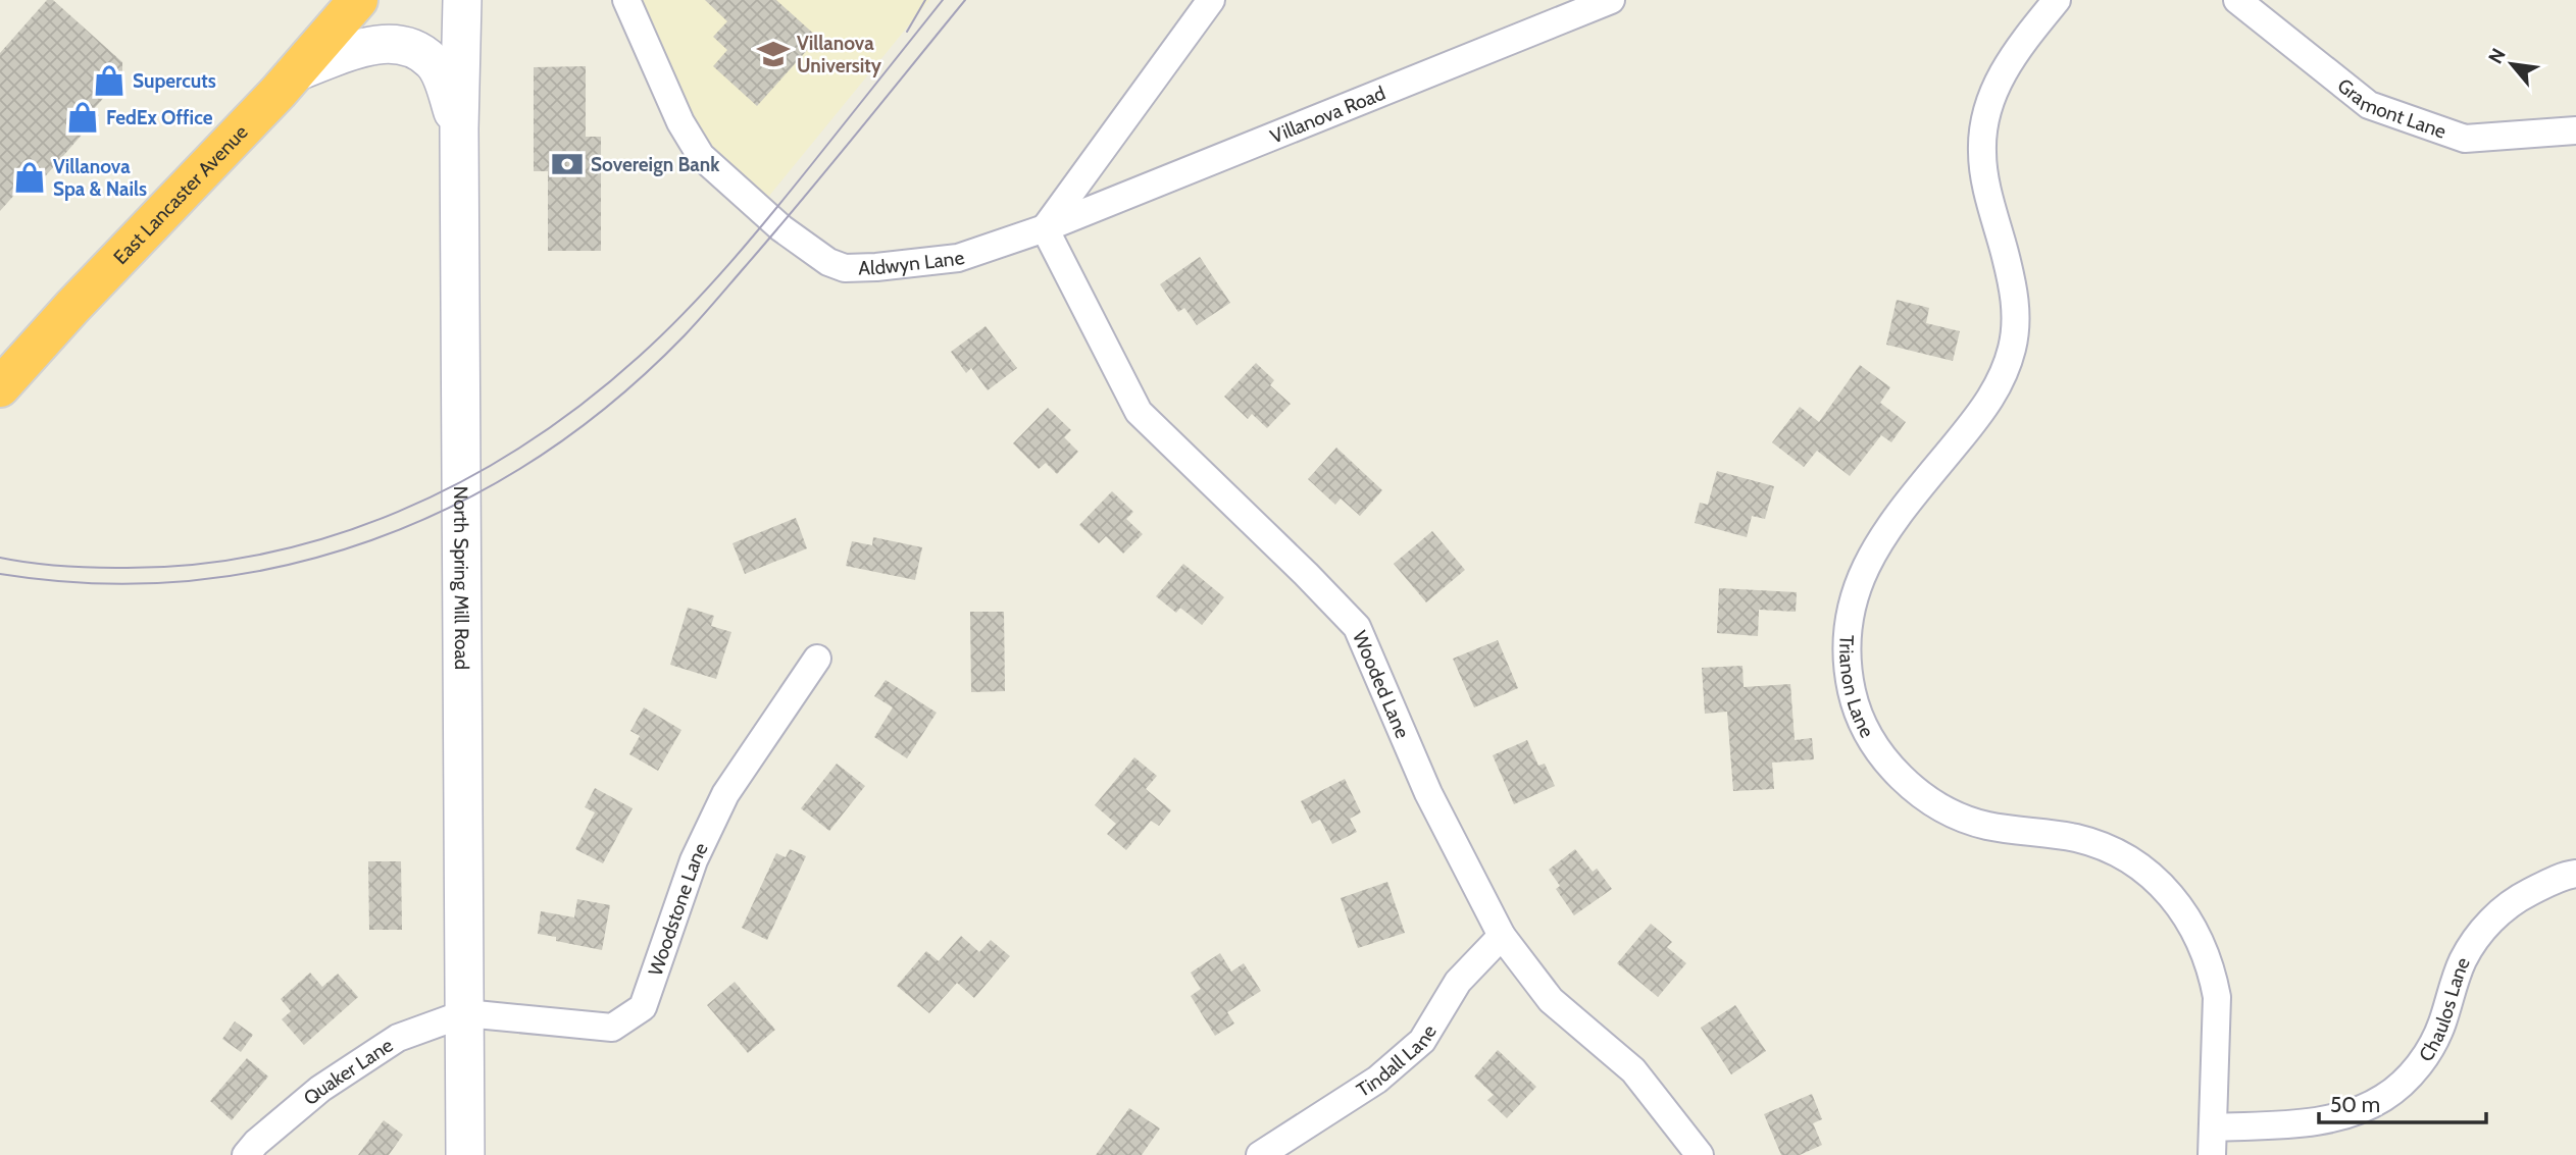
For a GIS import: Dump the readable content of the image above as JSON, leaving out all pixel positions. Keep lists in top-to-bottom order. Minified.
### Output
{"streets":{"highway":["East Lancaster Avenue"],"main road":["North Spring Mill Road"],"street":["Gramont Lane","Villanova Road","Aldwyn Lane","Wooded Lane","Trianon Lane","Woodstone Lane","Chaulos Lane","Tindall Lane","Quaker Lane"]},"crossings":[["Villanova Road","Aldwyn Lane"],["Villanova Road","Wooded Lane"],["Aldwyn Lane","Wooded Lane"],["North Spring Mill Road","Woodstone Lane"],["North Spring Mill Road","Quaker Lane"],["Wooded Lane","Tindall Lane"],["Trianon Lane","Chaulos Lane"],["Woodstone Lane","Quaker Lane"]],"places":{"school or university":["Villanova University"],"shop":["Supercuts","FedEx Office","Villanova Spa & Nails"],"bank":["Sovereign Bank"]},"scale_bar":"50 m","north":"top left"}
